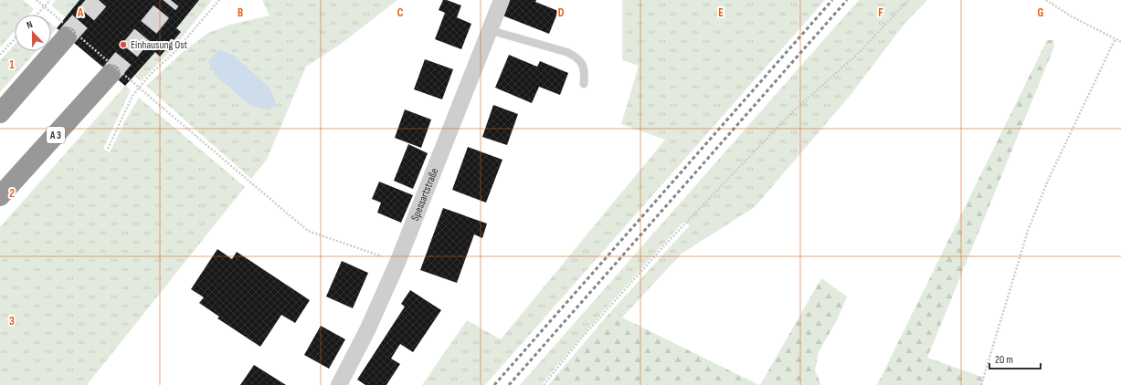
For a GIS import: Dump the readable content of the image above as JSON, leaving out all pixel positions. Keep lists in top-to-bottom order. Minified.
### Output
{"streets":{"highway":["A 3"],"street":["Spessartstraße"]},"places":["Einhausung Ost"],"scale_bar":"20 m","north":"top","grid":{"columns":["A","B","C","D","E","F","G"],"rows":["1","2","3"]}}
